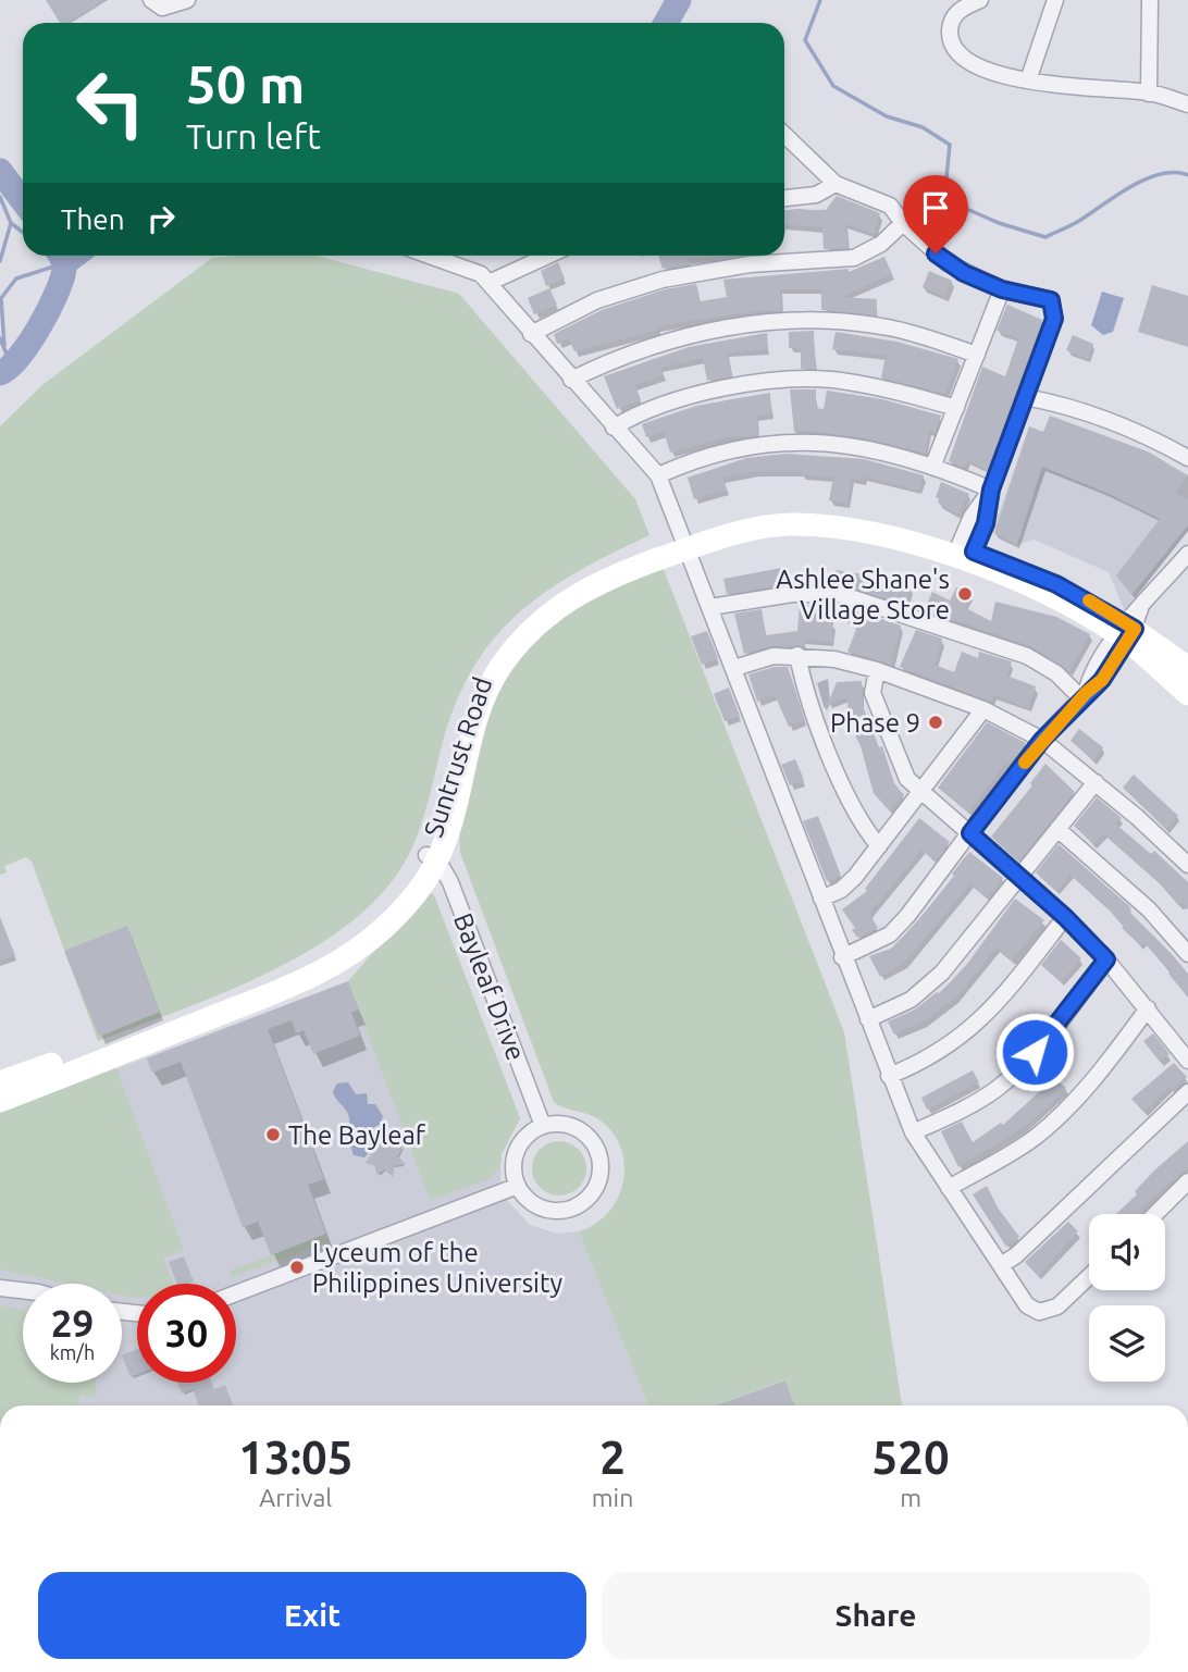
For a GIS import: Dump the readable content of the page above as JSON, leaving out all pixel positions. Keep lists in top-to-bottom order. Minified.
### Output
{"streets":{"street":["Suntrust Road","Bayleaf Drive"]},"crossings":[["Suntrust Road","Bayleaf Drive"]],"places":["Ashlee Shane's Village Store","Phase 9","The Bayleaf","Lyceum of the Philippines University"],"page":{"turn":["50 m","Turn left"],"then":"Then","speed":"29 km/h","limit":"30","eta":["13:05","Arrival","2","min","520","m"],"buttons":["Exit","Share"]}}
